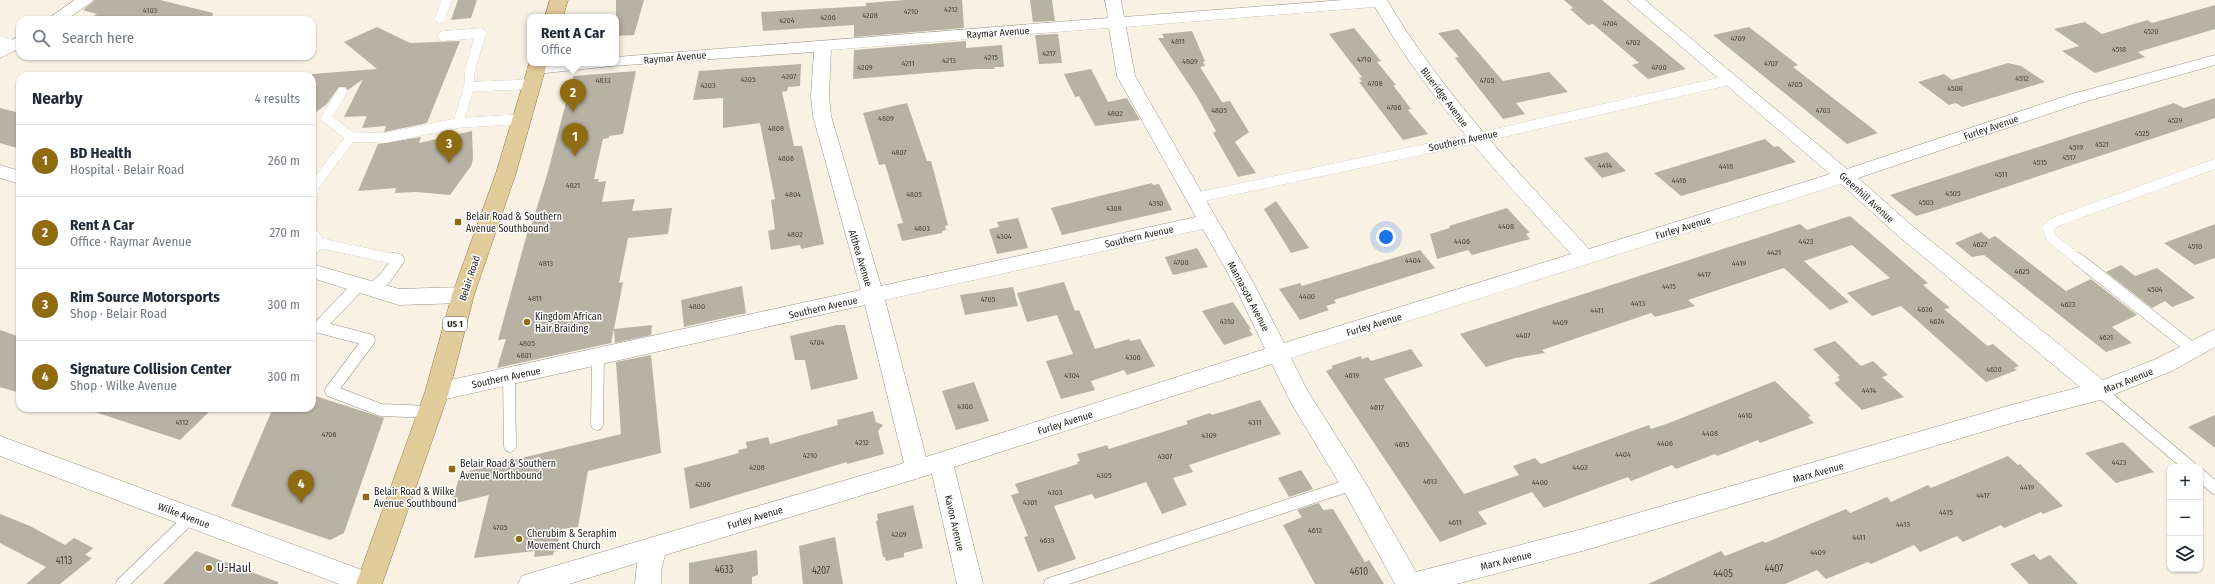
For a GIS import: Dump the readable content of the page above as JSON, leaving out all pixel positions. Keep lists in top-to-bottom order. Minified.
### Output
{"streets":{"main road":["Belair Road","US 1"],"street":["Raymar Avenue","Blueridge Avenue","Furley Avenue","Southern Avenue","Greenhill Avenue","Althea Avenue","Mannasota Avenue","Marx Avenue","Wilke Avenue","Kavon Avenue"]},"crossings":[["Raymar Avenue","Blueridge Avenue"],["Raymar Avenue","Althea Avenue"],["Raymar Avenue","Mannasota Avenue"],["Blueridge Avenue","Furley Avenue"],["Blueridge Avenue","Southern Avenue"],["Furley Avenue","Greenhill Avenue"],["Furley Avenue","Althea Avenue"],["Furley Avenue","Mannasota Avenue"],["Furley Avenue","Kavon Avenue"],["Southern Avenue","Greenhill Avenue"],["Southern Avenue","Althea Avenue"],["Southern Avenue","Belair Road"],["Southern Avenue","Mannasota Avenue"],["Greenhill Avenue","Marx Avenue"],["Belair Road","Wilke Avenue"],["Mannasota Avenue","Marx Avenue"]],"places":{"transit":["Belair Road & Southern Avenue Southbound","Belair Road & Southern Avenue Northbound","Belair Road & Wilke Avenue Southbound"],"other":["Kingdom African Hair Braiding","Cherubim & Seraphim Movement Church","U-Haul"]},"house_numbers":["4212","4103","4210","4208","4206","4204","4704","4520","4709","4811","4702","4518","4217","4215","4710","4213","4809","4211","4707","4209","4700","4207","4512","4205","4833","4705","4708","4705","4203","4508","4706","4805","4703","4802","4809","4529","4808","4525","4521","4519","4807","4517","4806","4515","4414","4418","4511","4416","4821","4505","4804","4805","4503","4310","4308","4408","4803","4802","4304","4406","4423","4627","4510","4421","4404","4700","4813","4419","4625","4417","4415","4504","4400","4811","4705","4413","4623","4800","4626","4411","4310","4624","4409","4407","4621","4704","4805","4801","4306","4620","4304","4619","4414","4300","4617","4410","4112","4311","4408","4706","4309","4212","4406","4615","4404","4210","4307","4423","4208","4402","4305","4613","4400","4206","4419","4303","4417","4301","4415","4611","4413","4705","4612","4209","4411","4633","4409","4113","4407","4633","4207","4610","4405"],"page":{"popup":["Rent A Car","Office"],"search":"Search here","heading":["Nearby","4 results"],"pins":["2","1","3","4"],"list":[{"mark":"1","name":"BD Health","note":"Hospital · Belair Road","value":"260 m"},{"mark":"2","name":"Rent A Car","note":"Office · Raymar Avenue","value":"270 m"},{"mark":"3","name":"Rim Source Motorsports","note":"Shop · Belair Road","value":"300 m"},{"mark":"4","name":"Signature Collision Center","note":"Shop · Wilke Avenue","value":"300 m"}],"map_buttons":["+","−"]}}
